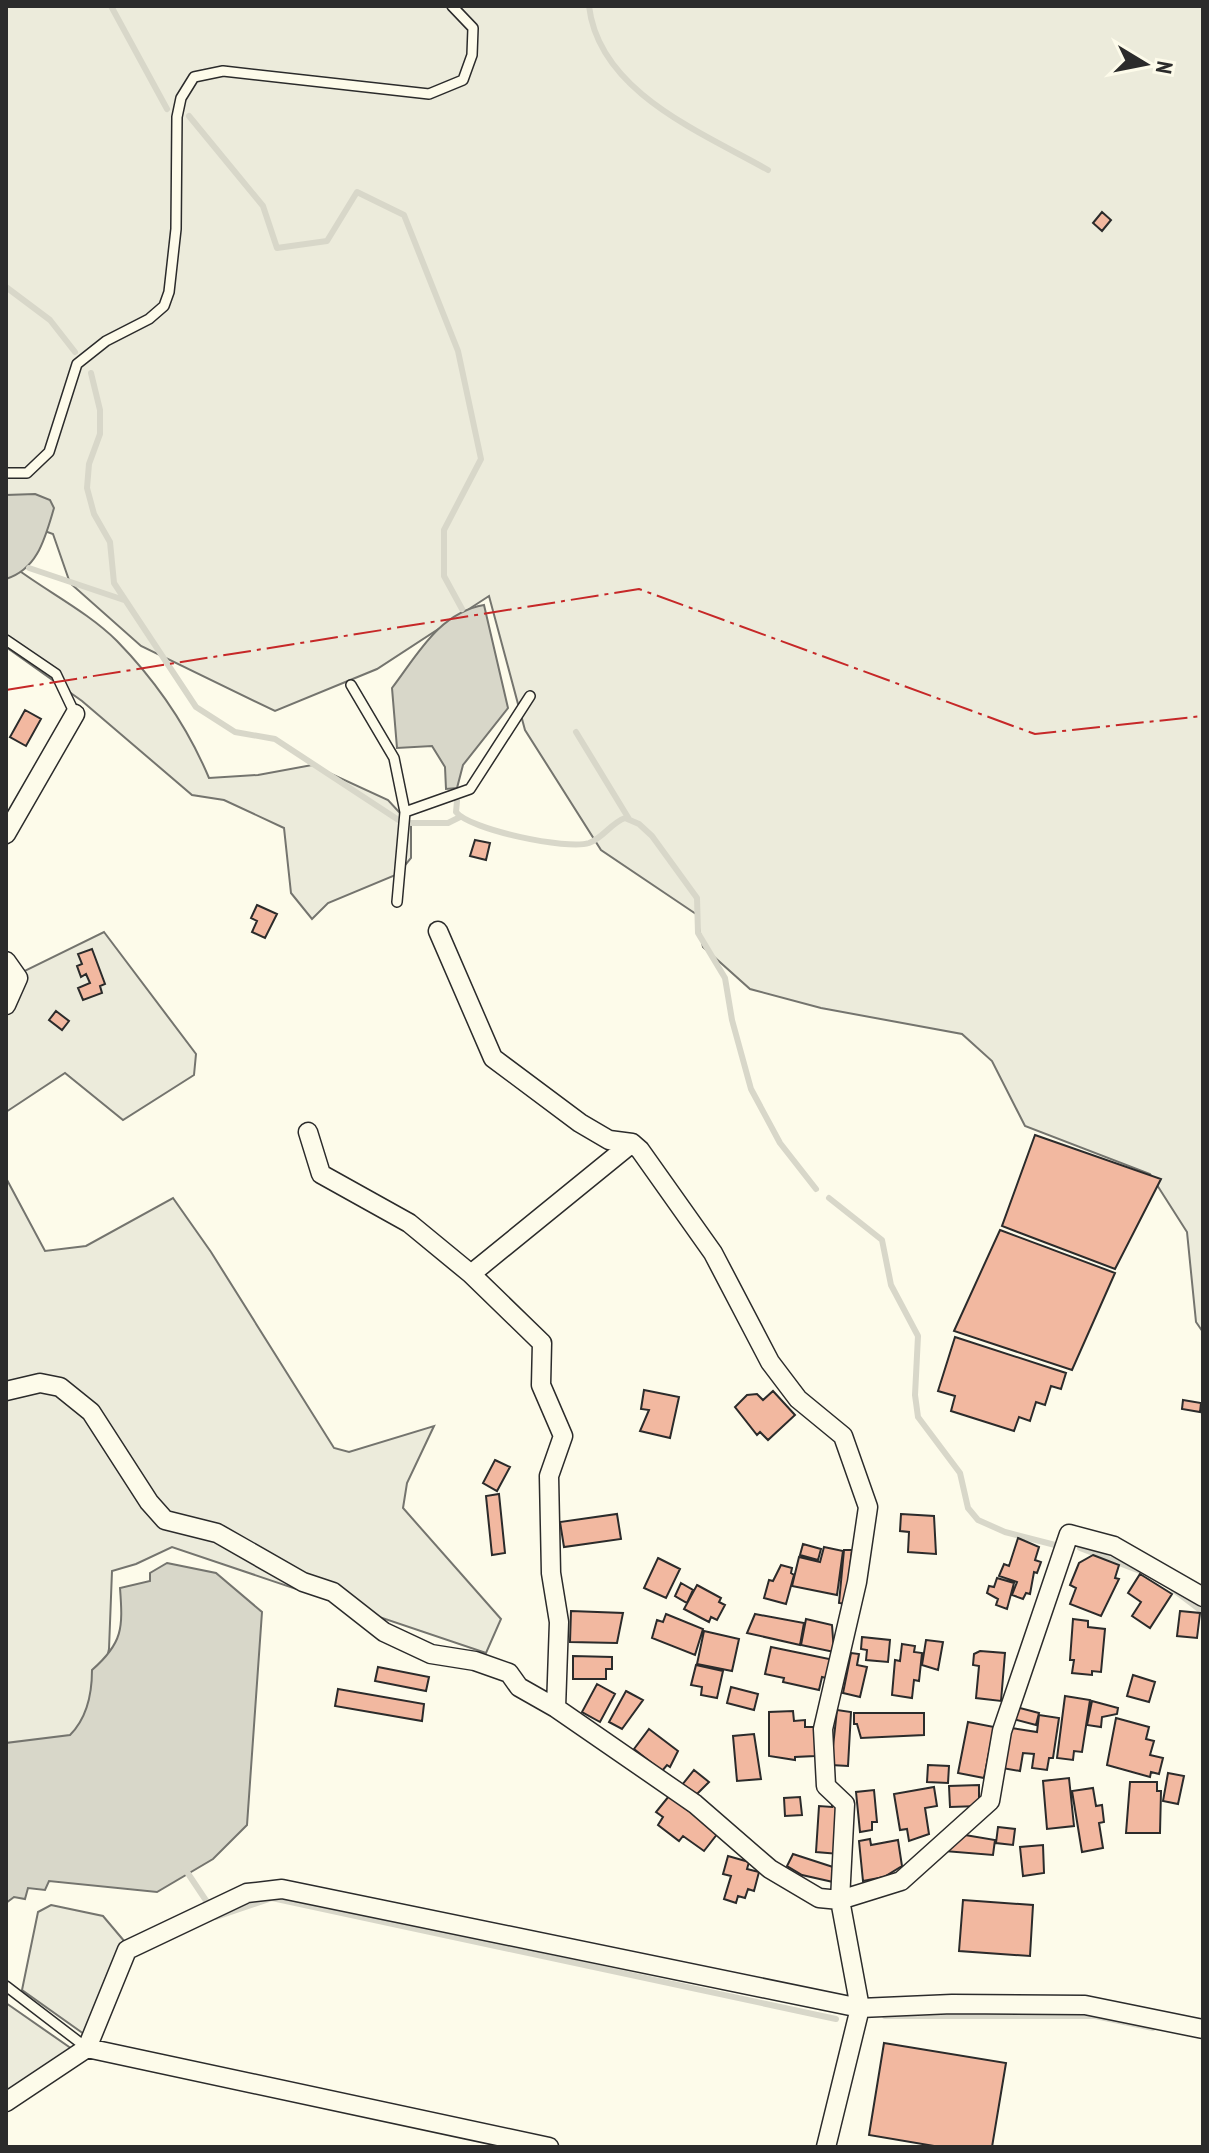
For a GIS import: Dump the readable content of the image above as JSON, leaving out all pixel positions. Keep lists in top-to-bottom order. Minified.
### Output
{"north":"right"}
